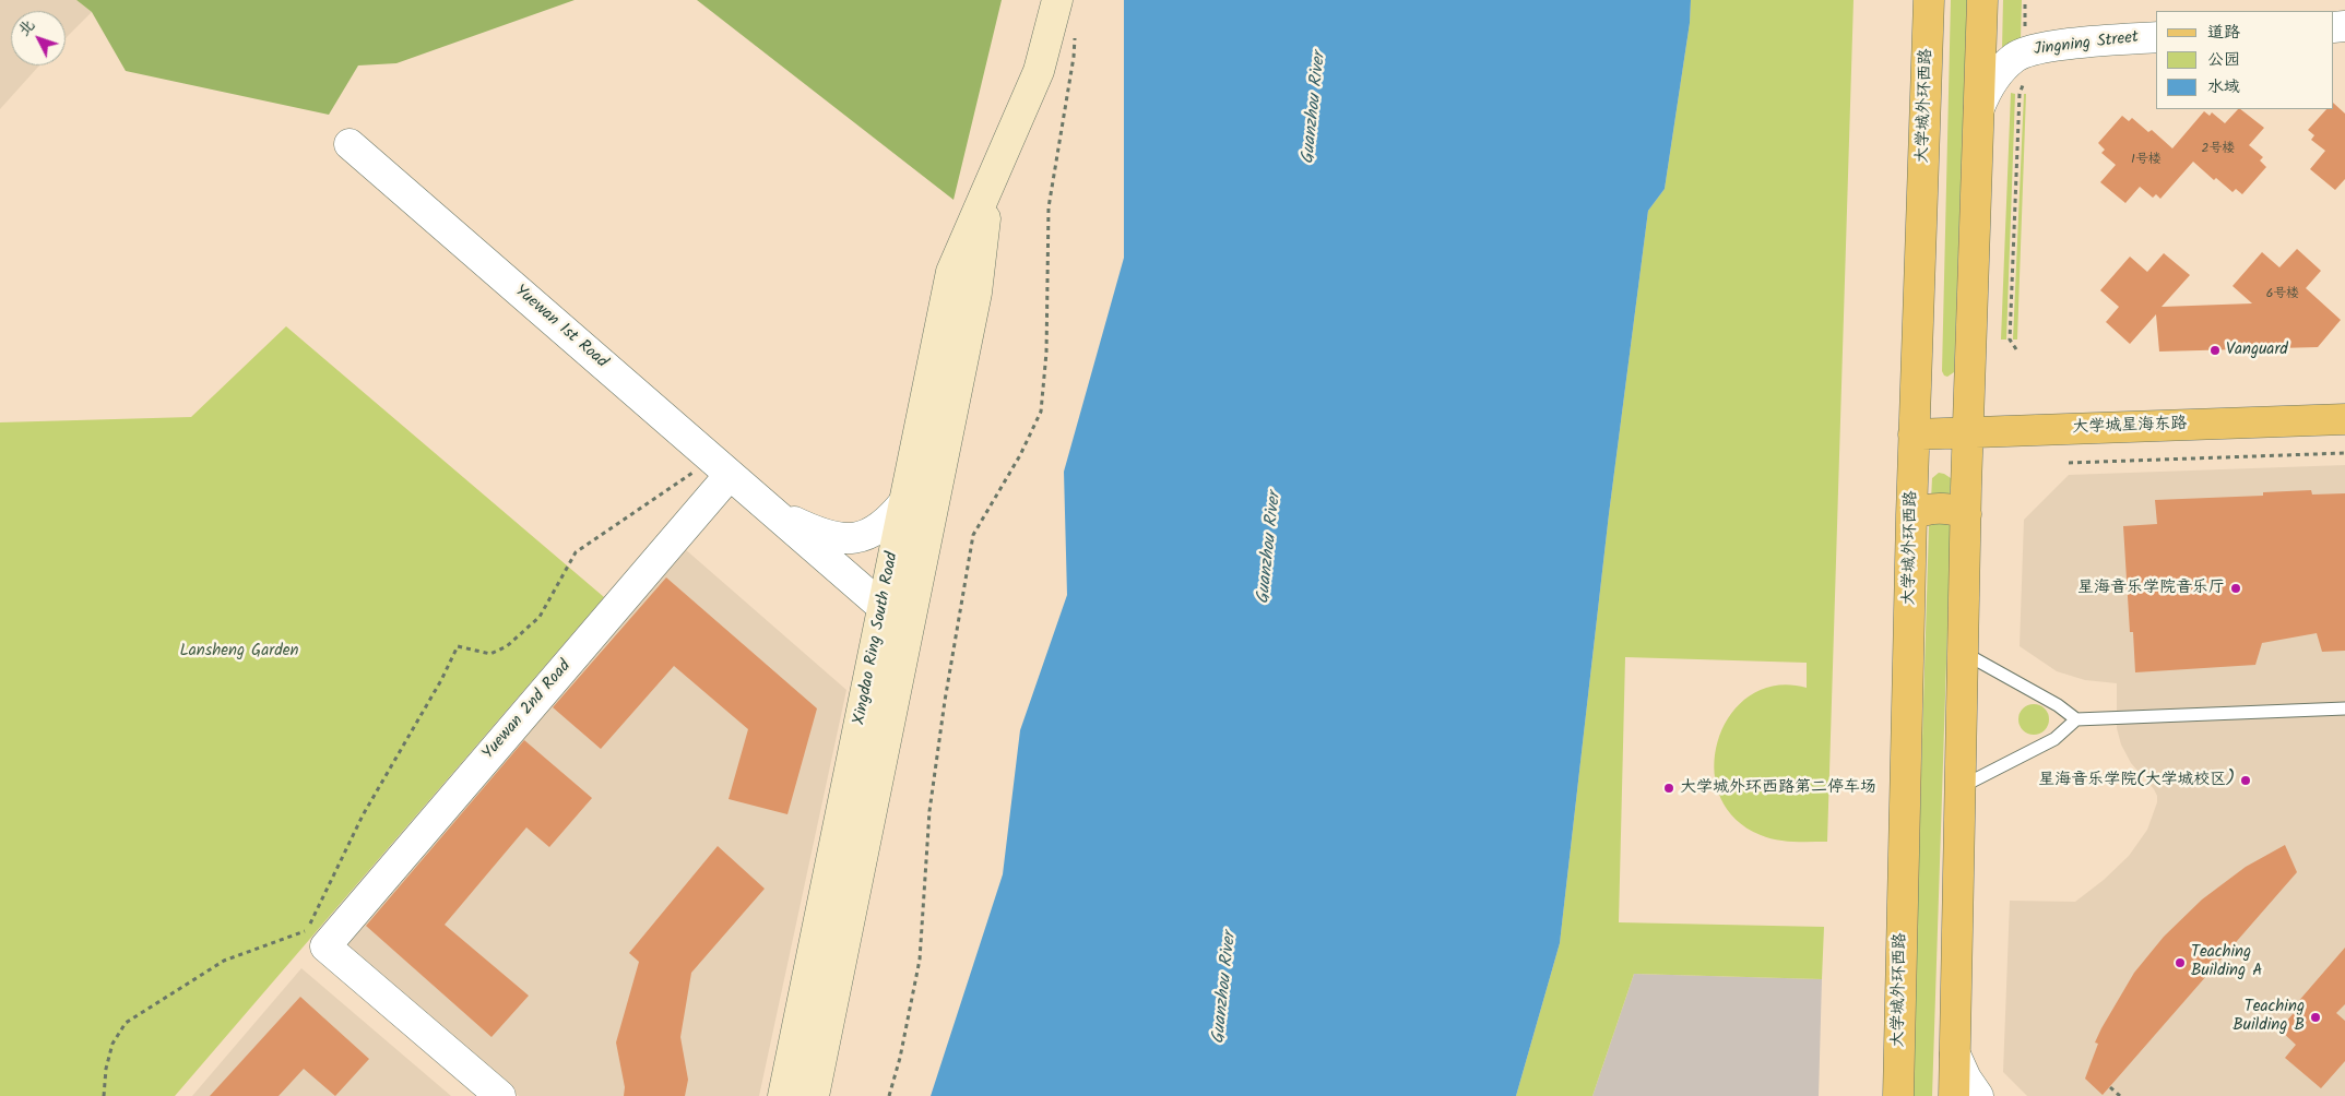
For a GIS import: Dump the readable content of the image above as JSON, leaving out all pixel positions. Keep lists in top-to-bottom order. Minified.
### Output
{"streets":{"main road":["大学城外环西路","大学城星海东路","Xingdao Ring South Road"],"street":["Jingning Street","Yuewan 1st Road","Yuewan 2nd Road"]},"crossings":[["大学城外环西路","大学城星海东路"],["Yuewan 1st Road","Xingdao Ring South Road"],["Yuewan 1st Road","Yuewan 2nd Road"]],"water":["Guanzhou River"],"parks":["Lansheng Garden"],"places":["Vanguard","星海音乐学院音乐厅","星海音乐学院(大学城校区)","大学城外环西路第二停车场","Teaching Building A","Teaching Building B"],"house_numbers":["2号楼","1号楼","6号楼"],"legend":["道路","公园","水域"],"north":"top left"}
